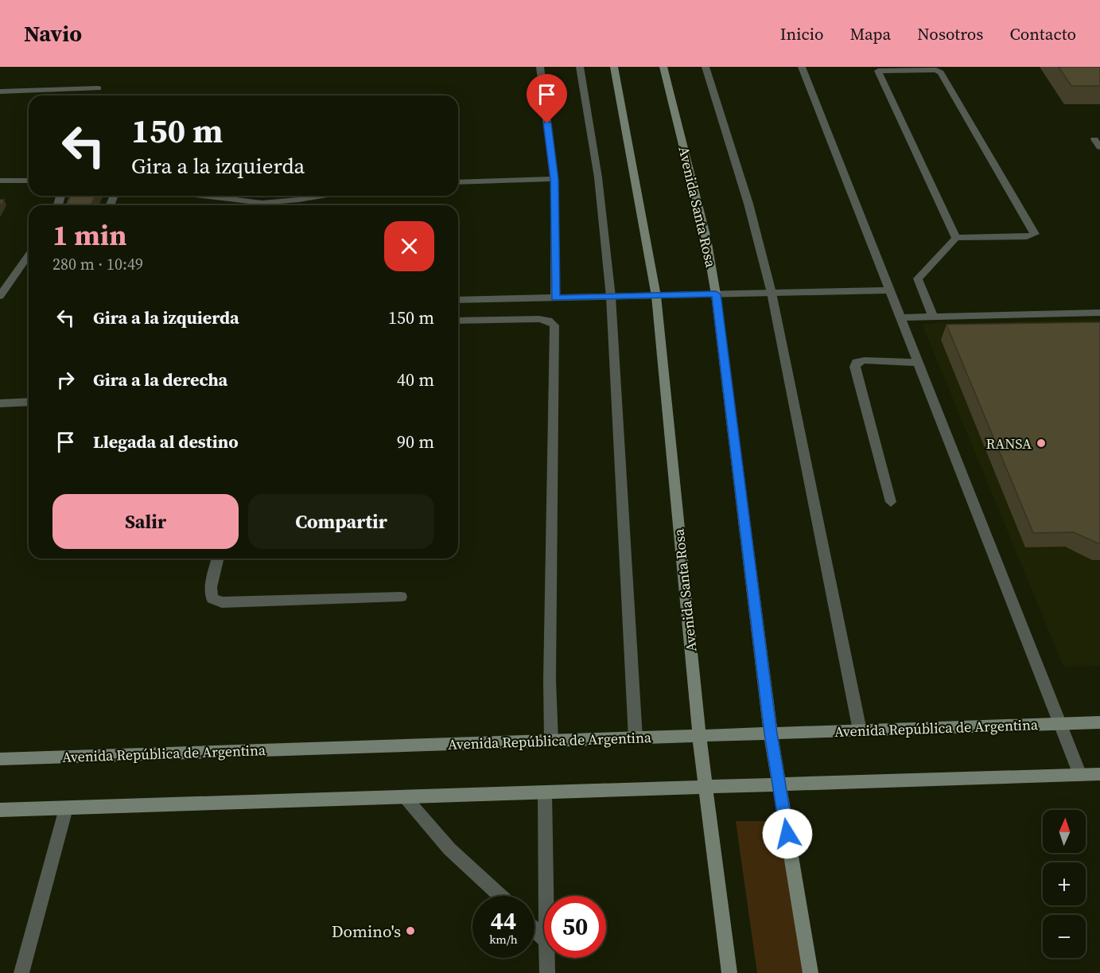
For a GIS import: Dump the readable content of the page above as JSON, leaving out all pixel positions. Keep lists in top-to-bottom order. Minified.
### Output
{"streets":{"main road":["Avenida Santa Rosa","Avenida República de Argentina"]},"crossings":[["Avenida Santa Rosa","Avenida República de Argentina"]],"places":["RANSA","Domino's"],"north":"top","page":{"header":"Navio","nav":["Inicio","Mapa","Nosotros","Contacto"],"turn":["150 m","Gira a la izquierda"],"heading":["1 min","280 m · 10:49"],"list":[{"name":"Gira a la izquierda","value":"150 m"},{"name":"Gira a la derecha","value":"40 m"},{"name":"Llegada al destino","value":"90 m"}],"buttons":["Salir","Compartir"],"map_buttons":["+","−"],"speed":"44 km/h","limit":"50"}}
